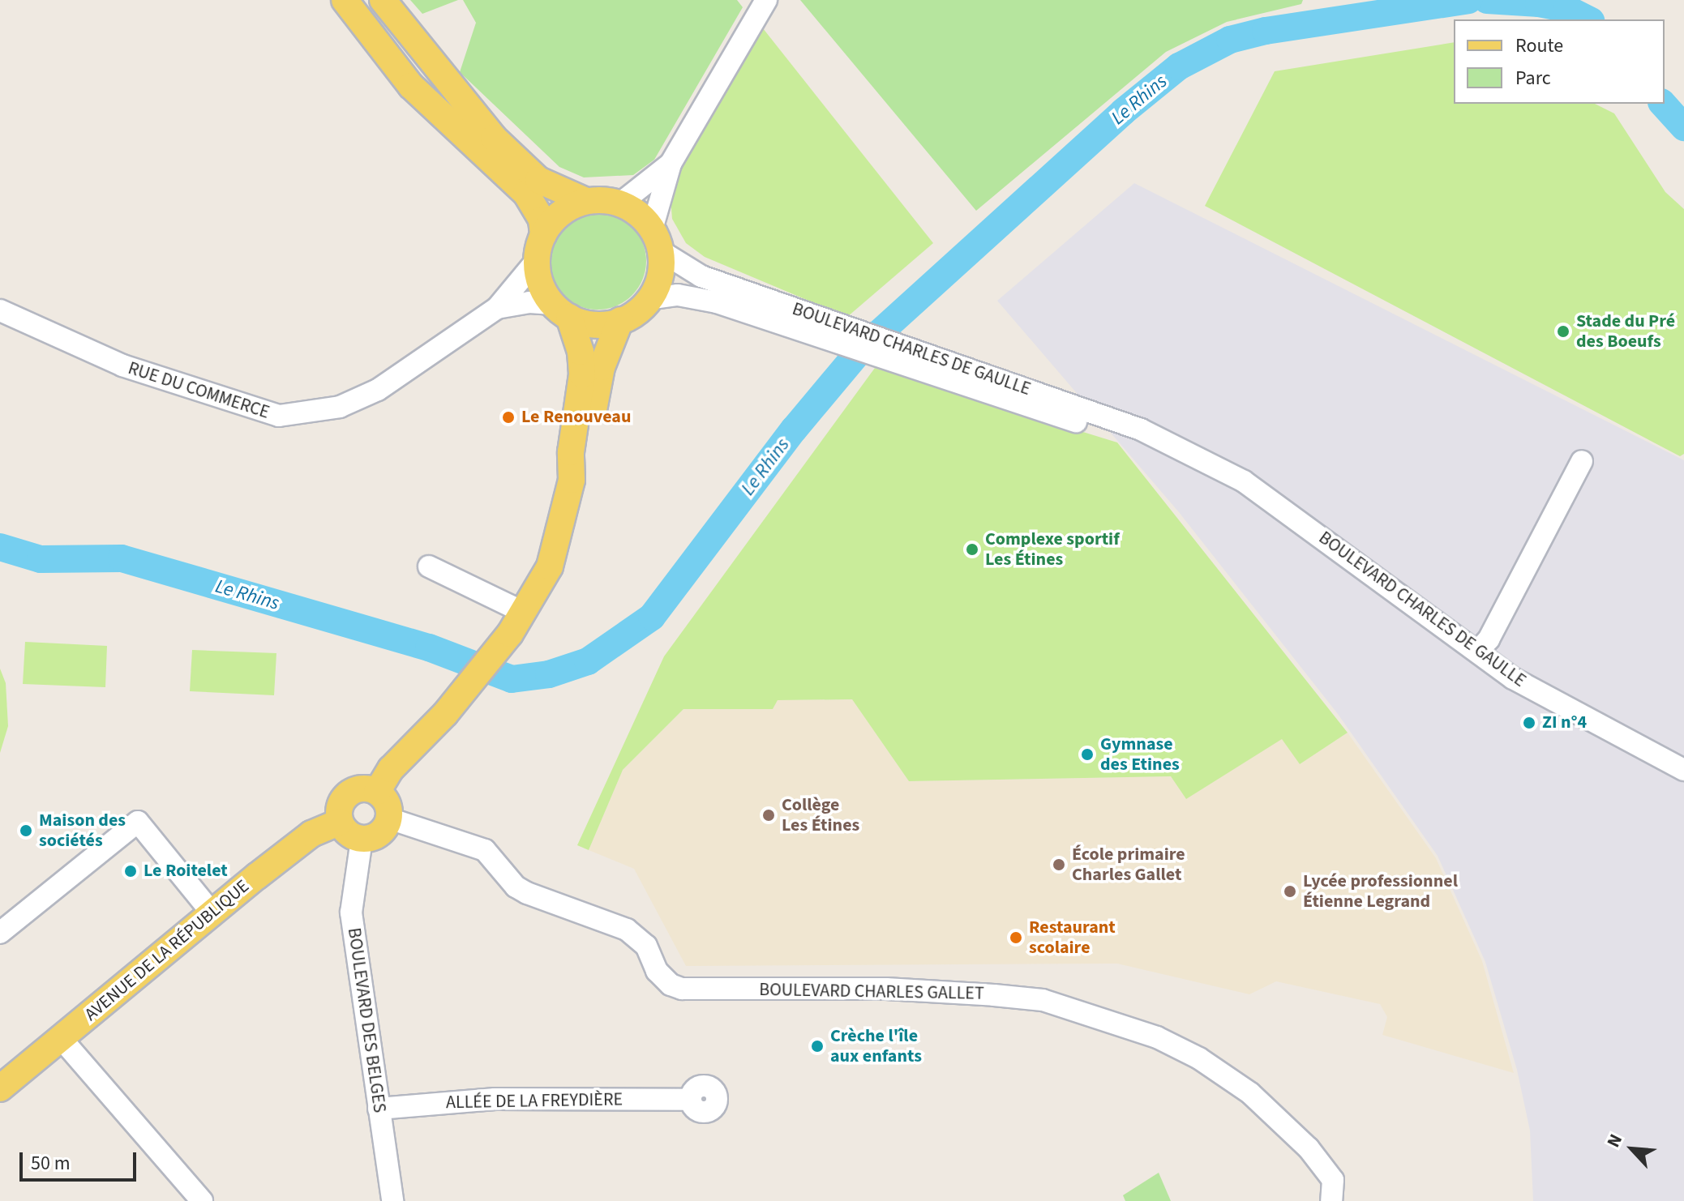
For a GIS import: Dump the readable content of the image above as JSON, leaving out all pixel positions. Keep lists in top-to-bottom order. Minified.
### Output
{"streets":{"main road":["AVENUE DE LA RÉPUBLIQUE"],"street":["BOULEVARD CHARLES DE GAULLE","RUE DU COMMERCE","BOULEVARD CHARLES GALLET","BOULEVARD DES BELGES","ALLÉE DE LA FREYDIÈRE"]},"crossings":[["BOULEVARD CHARLES DE GAULLE","RUE DU COMMERCE"],["AVENUE DE LA RÉPUBLIQUE","BOULEVARD CHARLES GALLET"],["AVENUE DE LA RÉPUBLIQUE","BOULEVARD DES BELGES"],["BOULEVARD CHARLES GALLET","BOULEVARD DES BELGES"],["BOULEVARD DES BELGES","ALLÉE DE LA FREYDIÈRE"]],"water":["Le Rhins"],"places":["Stade du Pré des Boeufs","Le Renouveau","Complexe sportif Les Étines","ZI n°4","Gymnase des Etines","Collège Les Étines","Maison des sociétés","École primaire Charles Gallet","Le Roitelet","Lycée professionnel Étienne Legrand","Restaurant scolaire","Crèche l'île aux enfants"],"legend":["Route","Parc"],"scale_bar":"50 m","north":"top left"}
